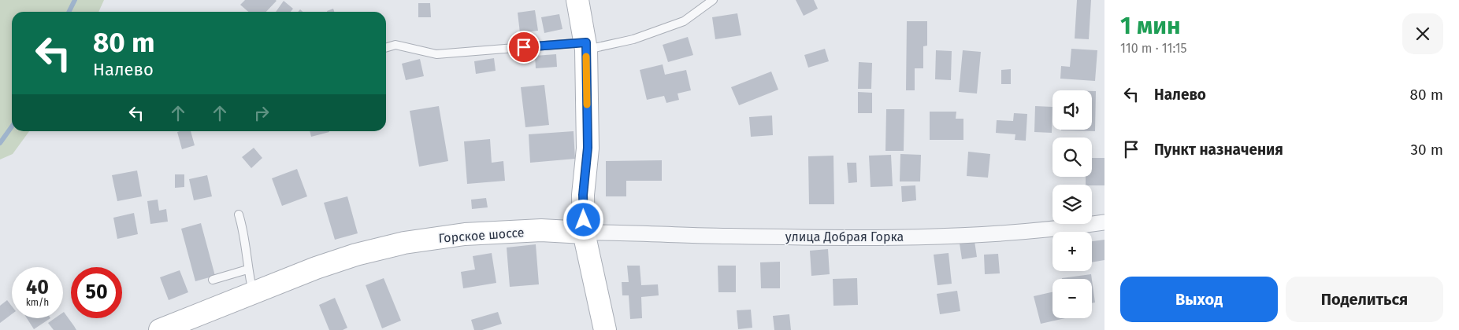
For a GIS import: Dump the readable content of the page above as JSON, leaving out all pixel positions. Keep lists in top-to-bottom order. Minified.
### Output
{"streets":{"main road":["Горское шоссе"],"street":["улица Добрая Горка"]},"crossings":[["Горское шоссе","улица Добрая Горка"]],"page":{"heading":["1 мин","110 m · 11:15"],"turn":["80 m","Налево"],"list":[{"name":"Налево","value":"80 m"},{"name":"Пункт назначения","value":"30 m"}],"map_buttons":["+","−"],"speed":"40 km/h","limit":"50","buttons":["Выход","Поделиться"]}}
